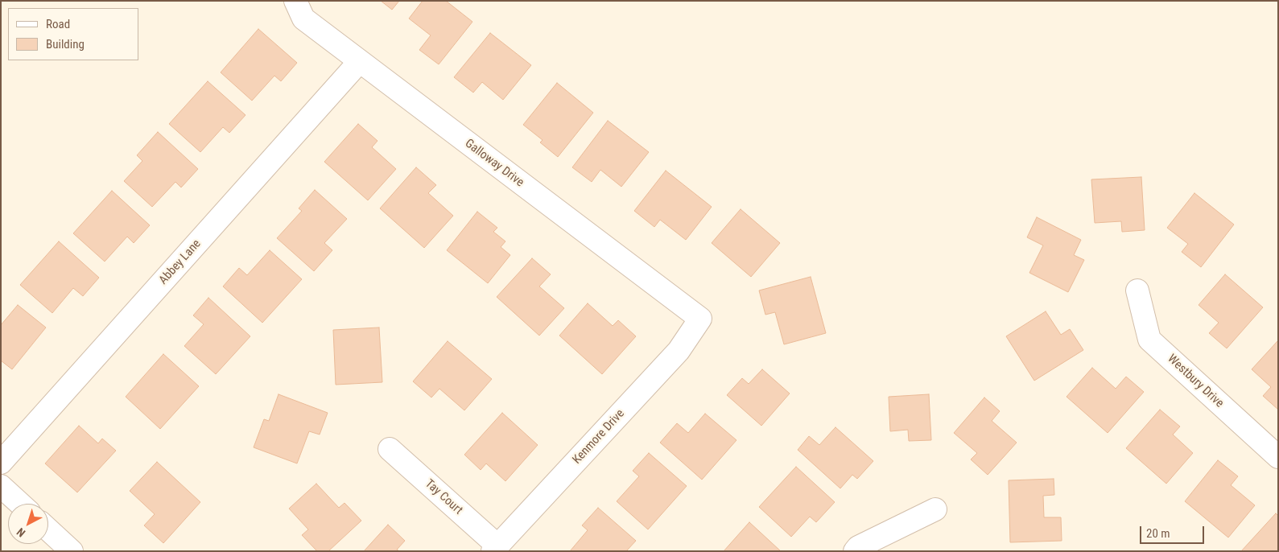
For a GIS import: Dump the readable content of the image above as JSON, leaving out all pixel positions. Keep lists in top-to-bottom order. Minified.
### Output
{"streets":{"street":["Galloway Drive","Abbey Lane","Westbury Drive","Kenmore Drive","Tay Court"]},"crossings":[["Galloway Drive","Abbey Lane"],["Galloway Drive","Kenmore Drive"],["Kenmore Drive","Tay Court"]],"legend":["Road","Building"],"scale_bar":"20 m","north":"bottom left"}
